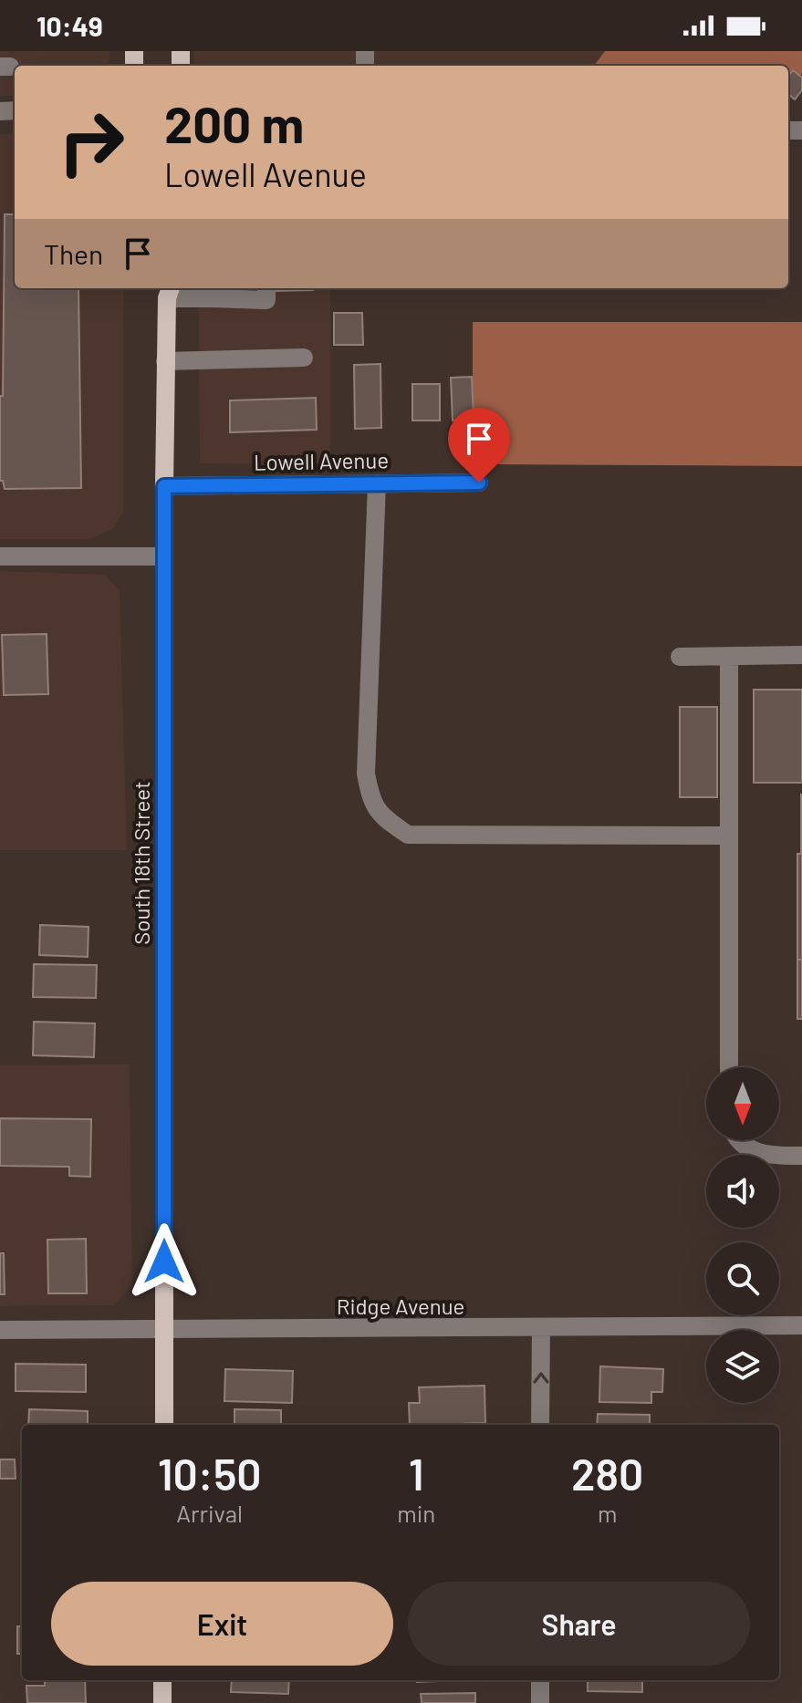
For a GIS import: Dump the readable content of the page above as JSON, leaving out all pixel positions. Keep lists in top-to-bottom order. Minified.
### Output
{"streets":{"main road":["South 18th Street"],"street":["Lowell Avenue","Ridge Avenue"]},"crossings":[["Lowell Avenue","South 18th Street"],["South 18th Street","Ridge Avenue"]],"north":"bottom","page":{"status":"10:49","turn":["200 m","Lowell Avenue"],"then":"Then","eta":["10:50","Arrival","1","min","280","m"],"buttons":["Exit","Share"]}}
